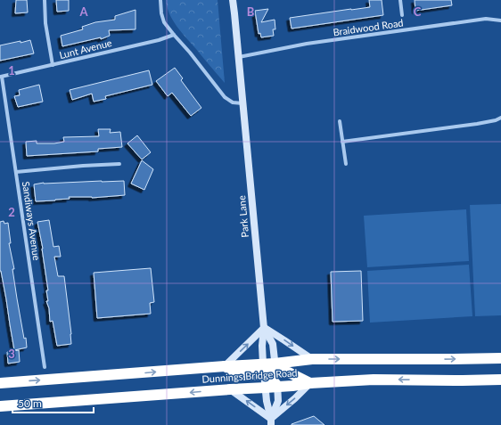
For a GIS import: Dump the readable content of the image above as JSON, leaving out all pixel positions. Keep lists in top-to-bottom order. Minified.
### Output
{"streets":{"highway":["Dunnings Bridge Road"],"street":["Braidwood Road","Lunt Avenue","Park Lane","Sandiways Avenue"]},"crossings":[["Braidwood Road","Park Lane"],["Lunt Avenue","Sandiways Avenue"],["Park Lane","Dunnings Bridge Road"]],"scale_bar":"50 m","grid":{"columns":["A","B","C"],"rows":["1","2","3"]}}
